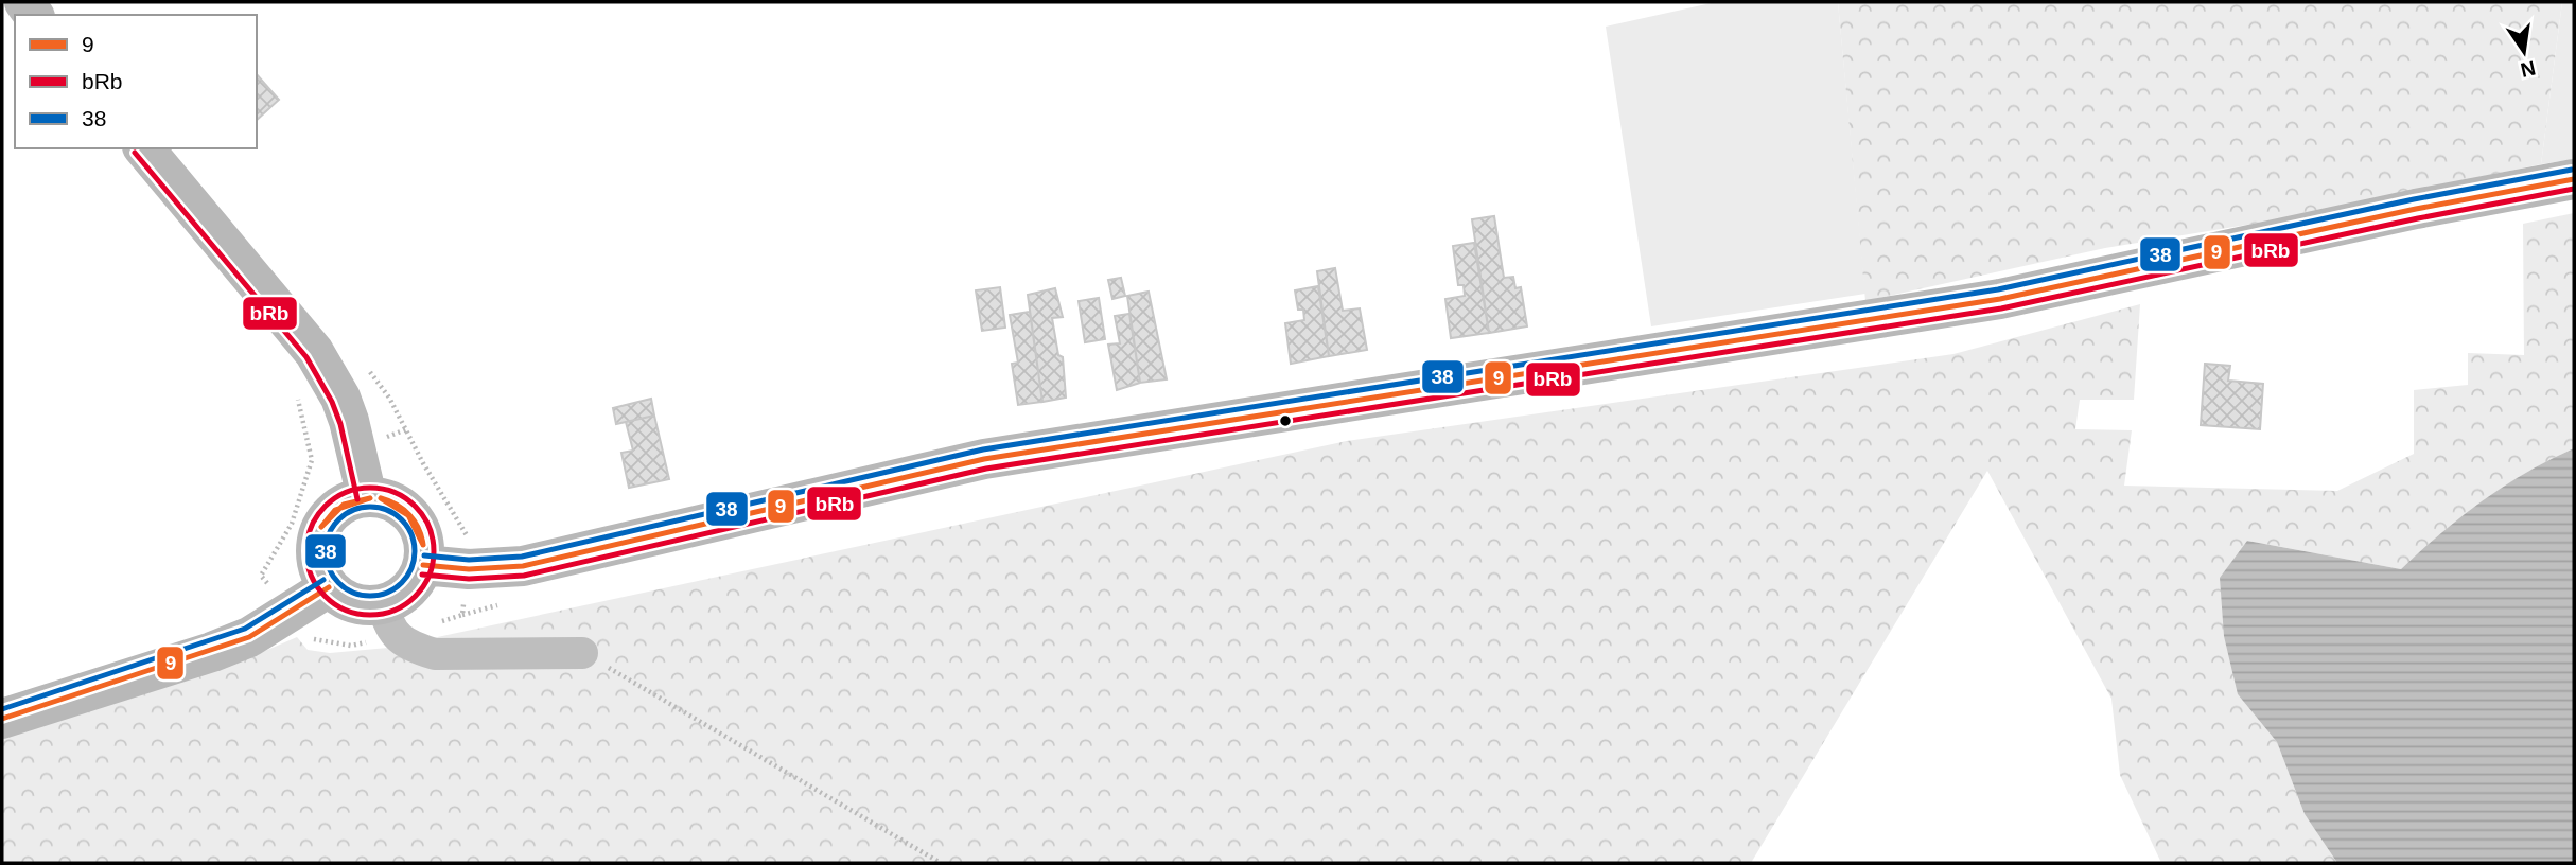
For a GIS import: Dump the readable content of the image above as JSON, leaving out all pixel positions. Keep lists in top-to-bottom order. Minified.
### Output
{"lines":["transit line bRb","transit line 38","transit line 9"],"legend":["9","bRb","38"],"north":"bottom"}
